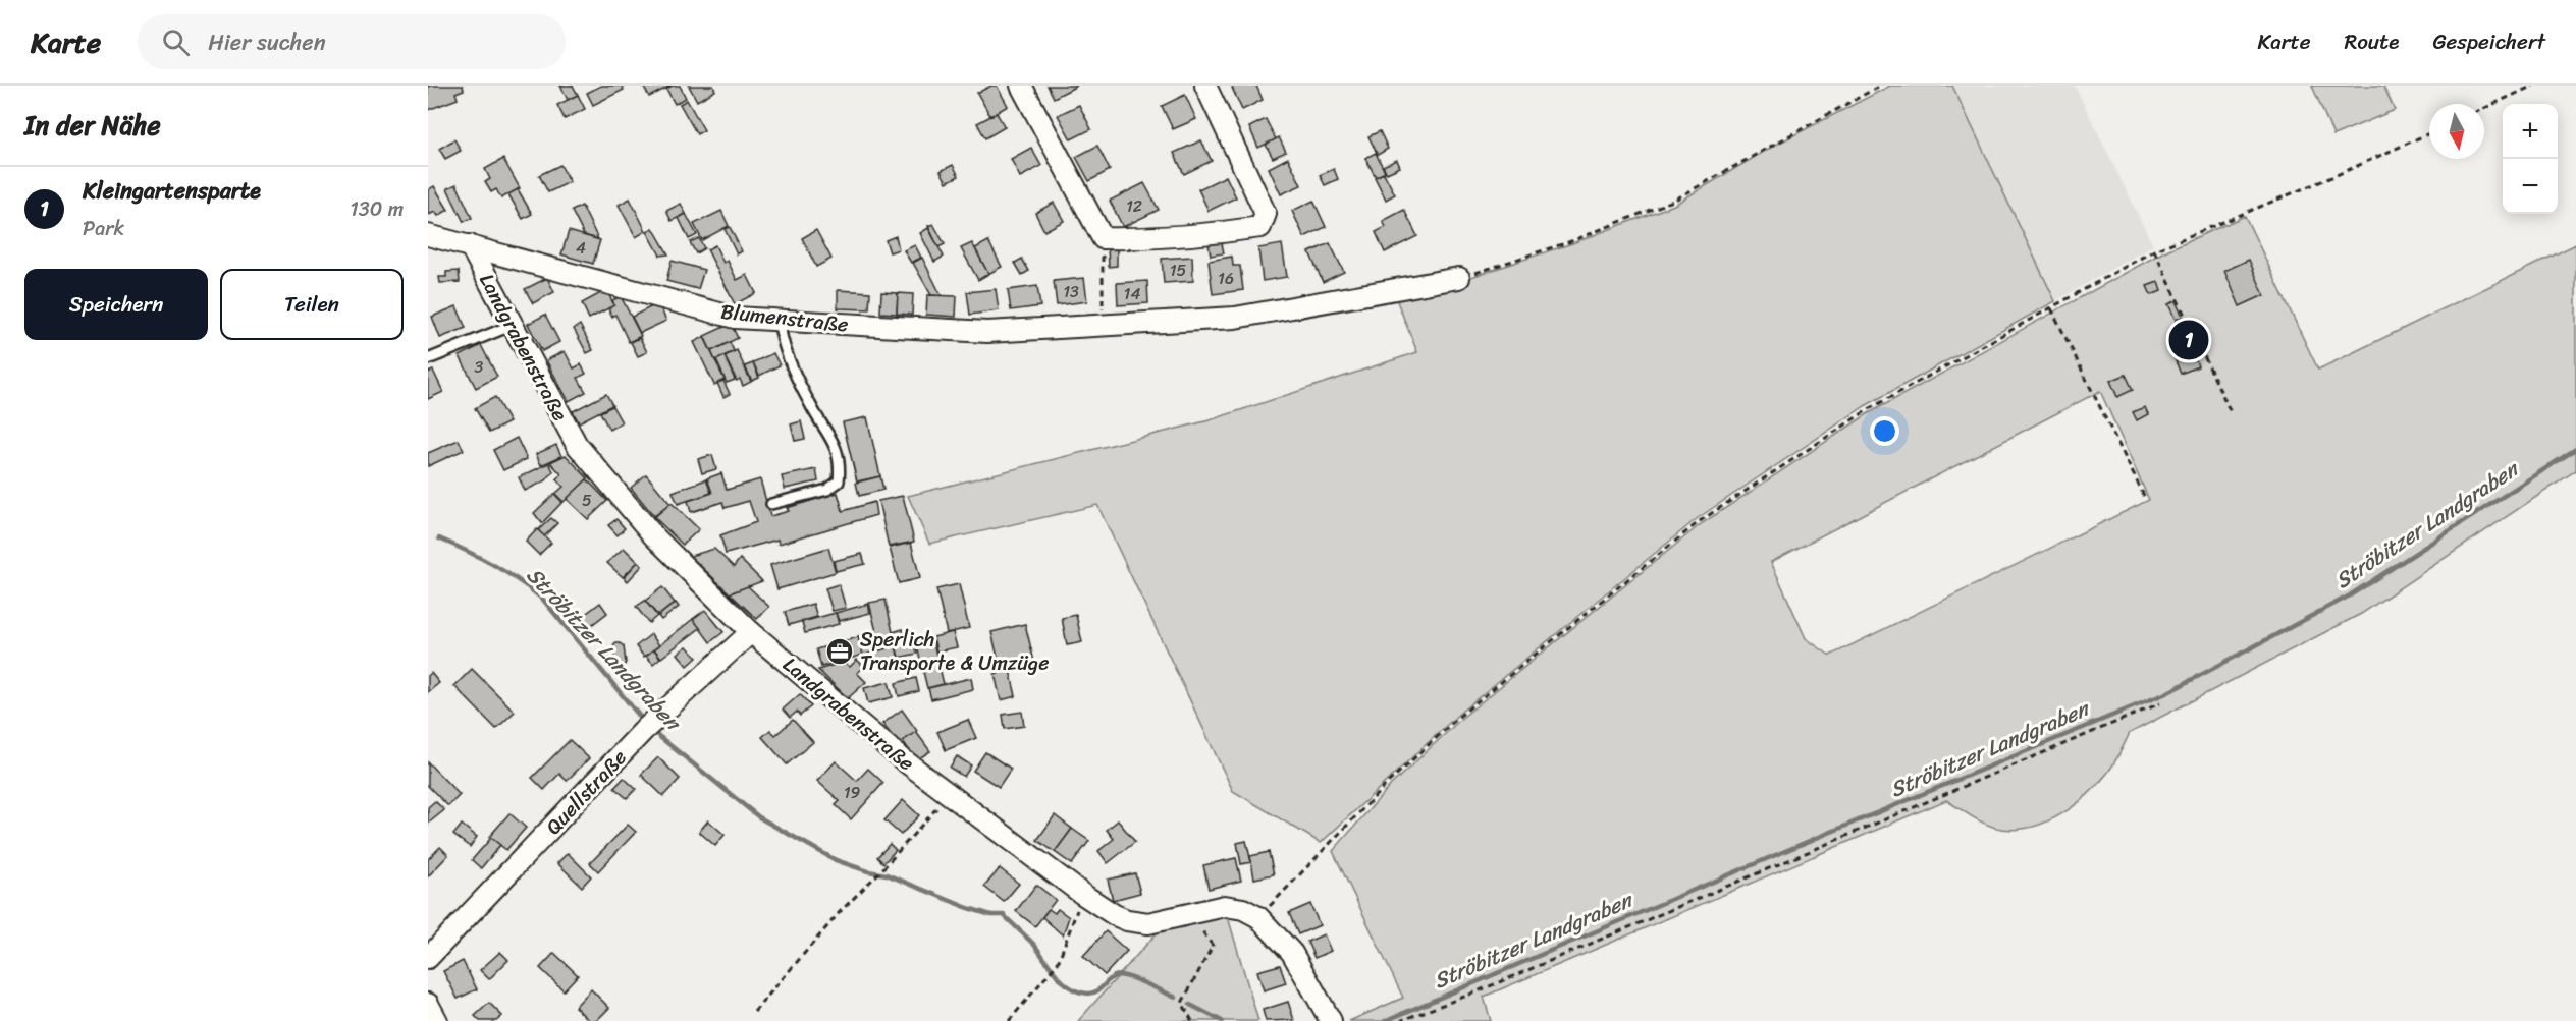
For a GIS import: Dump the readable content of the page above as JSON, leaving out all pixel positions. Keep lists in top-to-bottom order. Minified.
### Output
{"streets":{"street":["Blumenstraße","Landgrabenstraße","Quellstraße"]},"crossings":[["Blumenstraße","Landgrabenstraße"],["Landgrabenstraße","Quellstraße"]],"water":["Ströbitzer Landgraben"],"places":{"office":["Sperlich Transporte & Umzüge"]},"house_numbers":["12","4","15","16","13","14","3","5","19"],"north":"bottom","page":{"header":"Karte","search":"Hier suchen","nav":["Karte","Route","Gespeichert"],"heading":"In der Nähe","map_buttons":["+","−"],"list":[{"mark":"1","name":"Kleingartensparte","note":"Park","value":"130 m"}],"buttons":["Speichern","Teilen"],"pins":"1"}}
